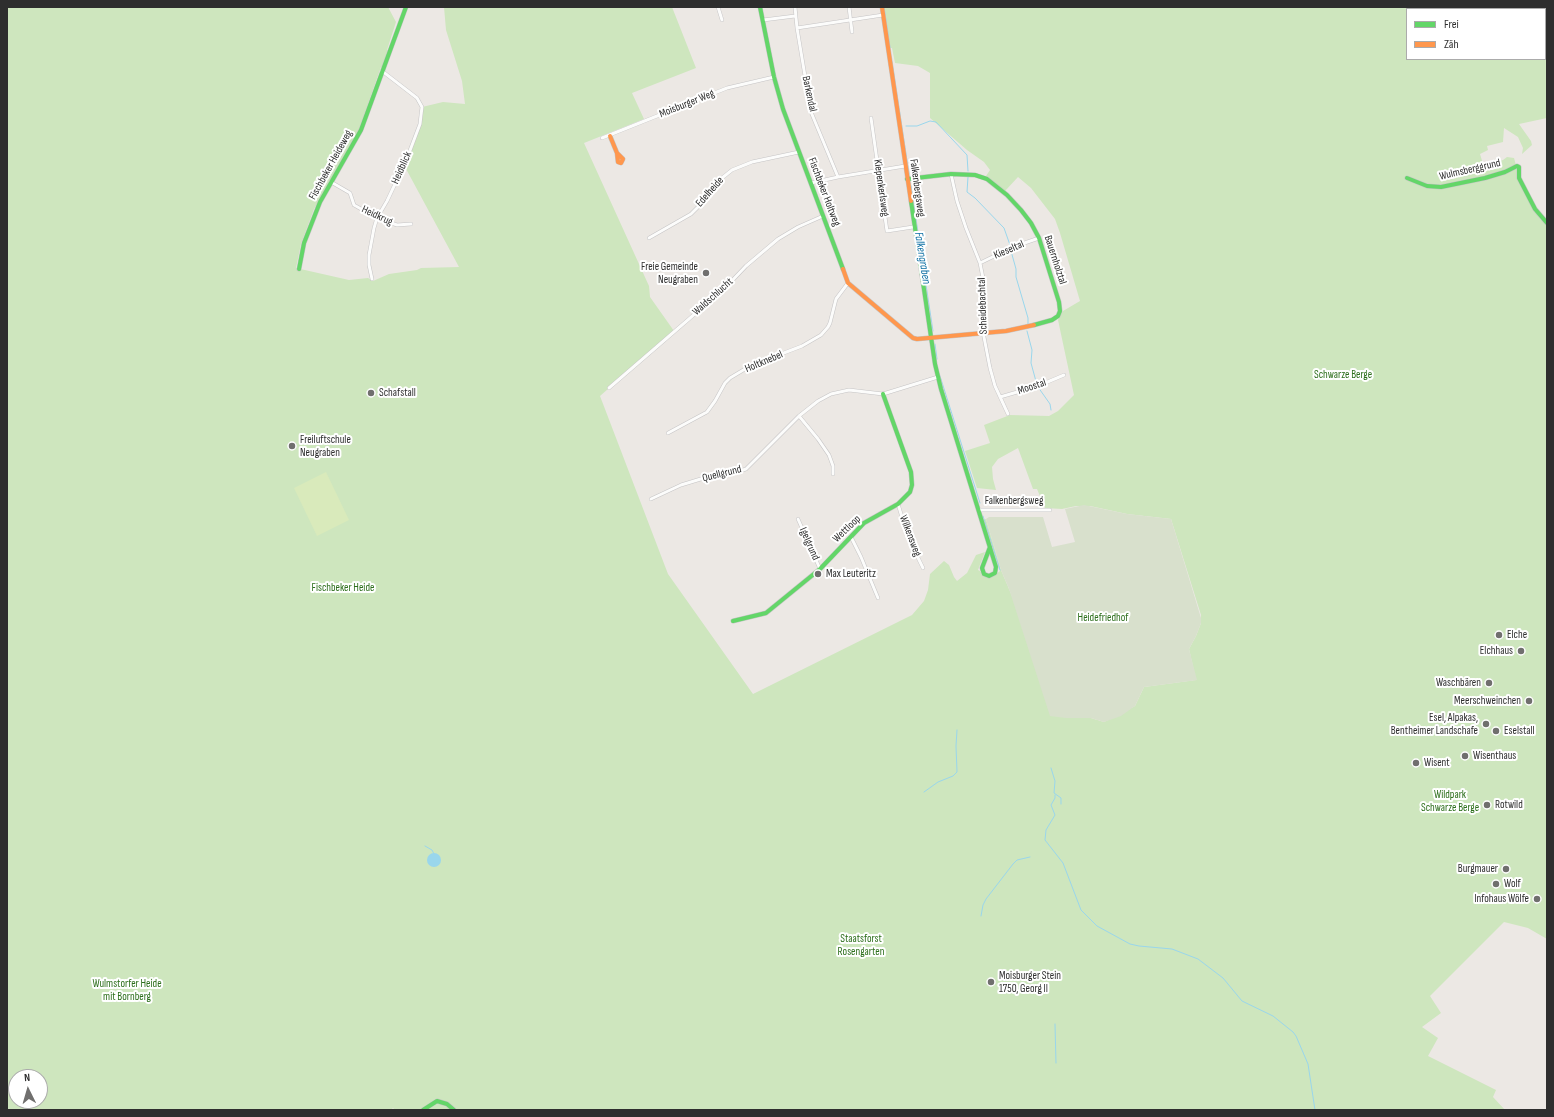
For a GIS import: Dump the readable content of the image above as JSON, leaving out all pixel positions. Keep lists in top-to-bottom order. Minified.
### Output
{"streets":{"street":["Barkendal","Moisburger Weg","Fischbeker Heideweg","Heidblick","Wulmsberggrund","Kiepenkerlsweg","Falkenbergsweg","Edelheide","Fischbeker Holtweg","Heidkrug","Kieseltal","Bauernholztal","Waldschlucht","Scheidebachtal","Holtknebel","Moostal","Quellgrund","Wettloop","Wilkensweg","Igelgrund"]},"crossings":[["Moisburger Weg","Fischbeker Holtweg"],["Fischbeker Heideweg","Heidblick"],["Fischbeker Heideweg","Heidkrug"],["Heidblick","Heidkrug"],["Kiepenkerlsweg","Falkenbergsweg"],["Falkenbergsweg","Fischbeker Holtweg"],["Falkenbergsweg","Bauernholztal"],["Falkenbergsweg","Quellgrund"],["Edelheide","Fischbeker Holtweg"],["Fischbeker Holtweg","Bauernholztal"],["Fischbeker Holtweg","Waldschlucht"],["Fischbeker Holtweg","Holtknebel"],["Kieseltal","Bauernholztal"],["Kieseltal","Scheidebachtal"],["Bauernholztal","Scheidebachtal"],["Scheidebachtal","Moostal"],["Quellgrund","Wettloop"],["Wettloop","Wilkensweg"],["Wettloop","Igelgrund"]],"water":["Falkengraben"],"parks":["Schwarze Berge","Fischbeker Heide","Heidefriedhof","Wildpark Schwarze Berge","Staatsforst Rosengarten","Wulmstorfer Heide mit Bornberg"],"places":["Freie Gemeinde Neugraben","Schafstall","Freiluftschule Neugraben","Max Leuteritz","Elche","Elchhaus","Waschbären","Meerschweinchen","Esel, Alpakas, Bentheimer Landschafe","Eselstall","Wisenthaus","Wisent","Rotwild","Burgmauer","Wolf","Infohaus Wölfe","Moisburger Stein 1750, Georg II"],"legend":["Frei","Zäh"],"north":"top"}
